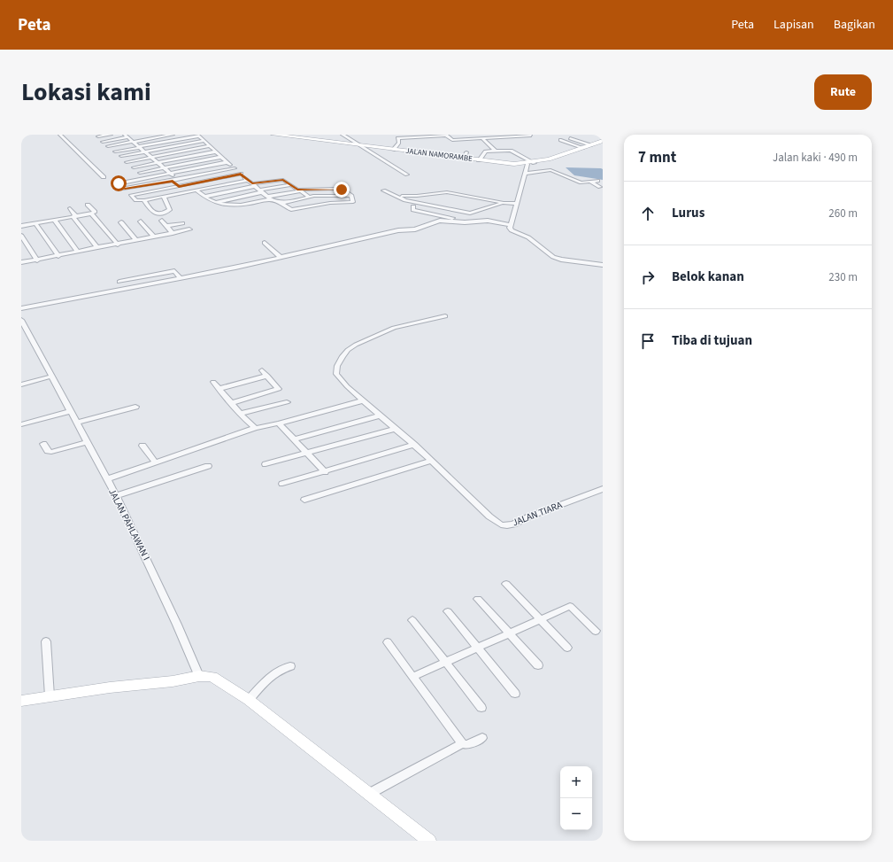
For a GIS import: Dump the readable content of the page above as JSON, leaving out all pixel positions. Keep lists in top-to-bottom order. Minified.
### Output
{"streets":{"main road":["JALAN NAMORAMBE"],"street":["JALAN TIARA","JALAN PAHLAWAN I"]},"page":{"header":"Peta","nav":["Peta","Lapisan","Bagikan"],"title":"Lokasi kami","buttons":"Rute","heading":["7 mnt","Jalan kaki · 490 m"],"list":[["Lurus","260 m"],["Belok kanan","230 m"],"Tiba di tujuan"],"map_buttons":["+","−"]}}
